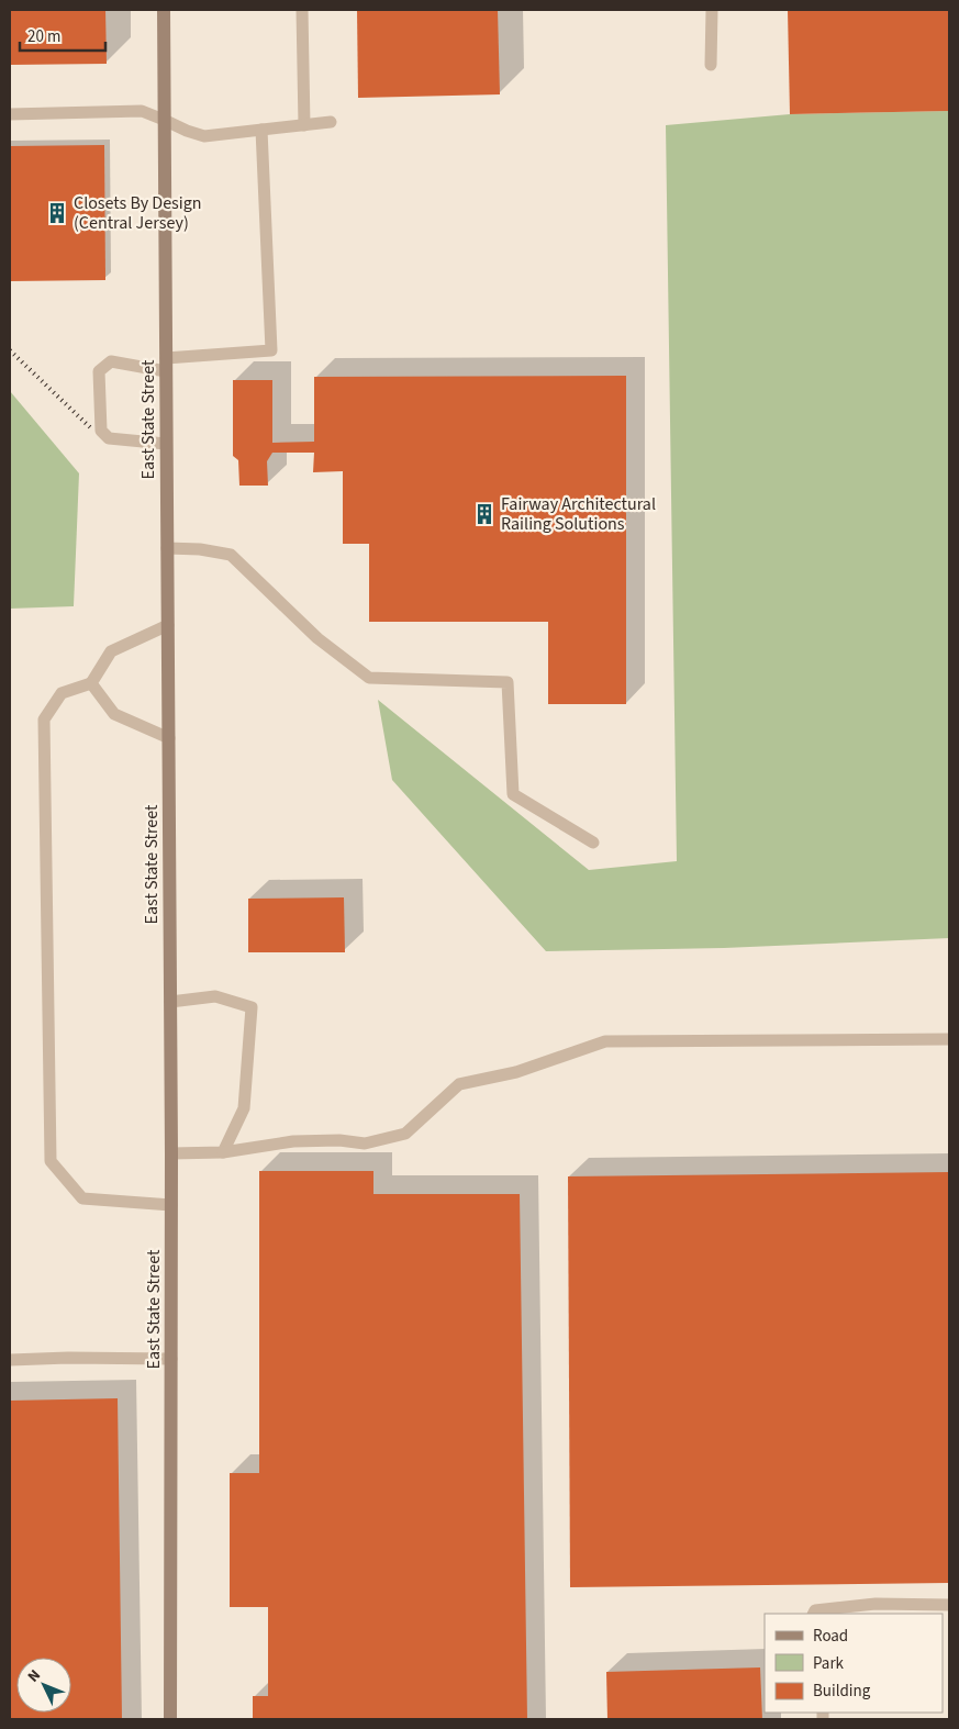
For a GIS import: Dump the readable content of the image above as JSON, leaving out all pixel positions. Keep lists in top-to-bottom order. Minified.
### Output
{"streets":{"street":["East State Street"]},"places":{"building":["Closets By Design (Central Jersey)","Fairway Architectural Railing Solutions"]},"legend":["Road","Park","Building"],"scale_bar":"20 m","north":"top left"}
